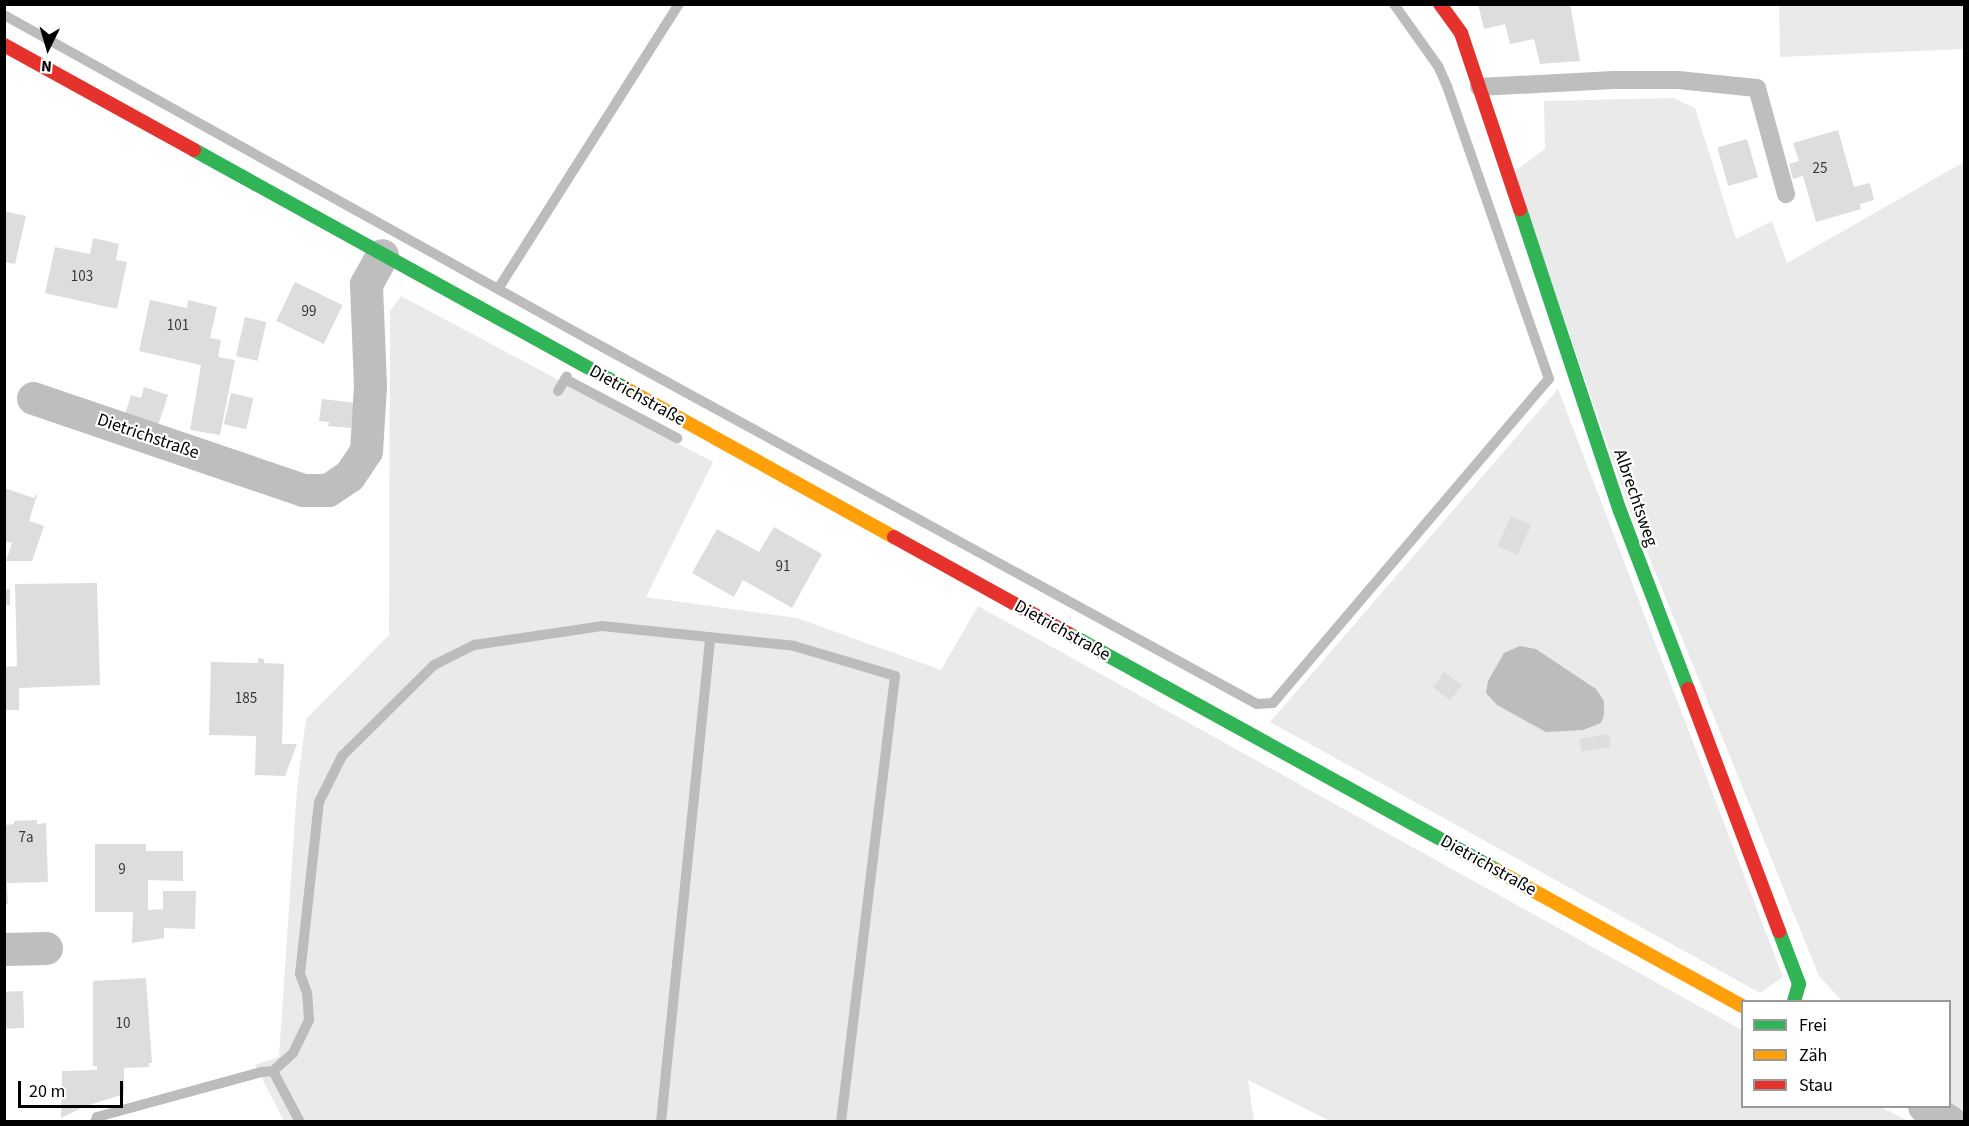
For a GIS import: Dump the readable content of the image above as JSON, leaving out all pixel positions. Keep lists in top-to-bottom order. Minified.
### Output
{"streets":{"street":["Dietrichstraße","Albrechtsweg"]},"house_numbers":["25","103","99","101","91","185","7a","9","10"],"legend":["Frei","Zäh","Stau"],"scale_bar":"20 m","north":"bottom"}
